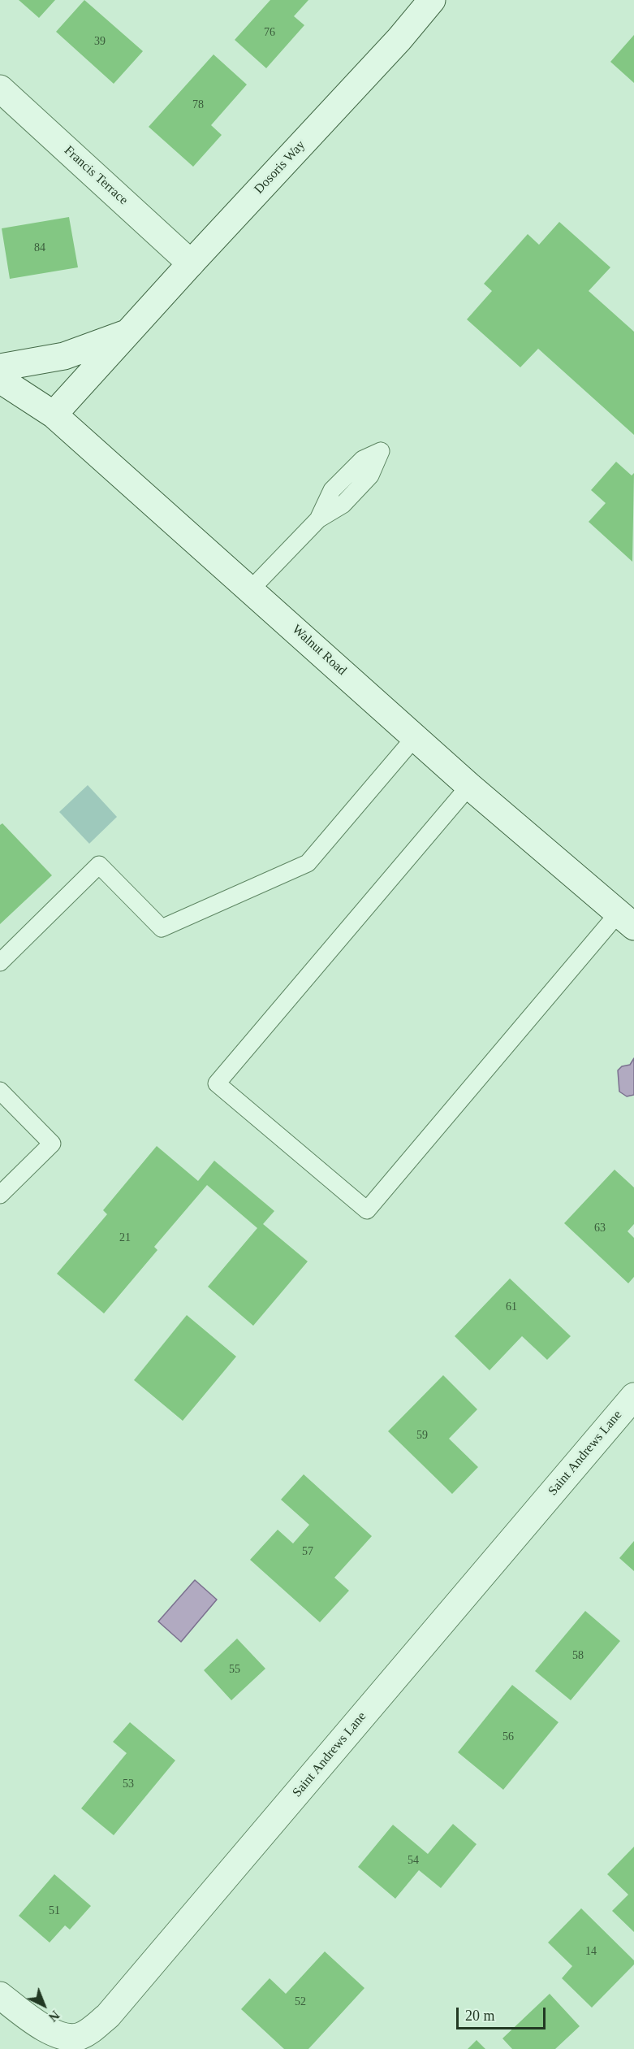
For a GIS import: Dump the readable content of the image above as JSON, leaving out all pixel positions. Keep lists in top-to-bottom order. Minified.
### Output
{"streets":{"street":["Dosoris Way","Francis Terrace","Walnut Road","Saint Andrews Lane"]},"crossings":[["Dosoris Way","Francis Terrace"],["Dosoris Way","Walnut Road"]],"house_numbers":["76","39","78","84","63","21","61","59","57","58","55","56","53","54","51","14","52"],"scale_bar":"20 m","north":"bottom right"}
